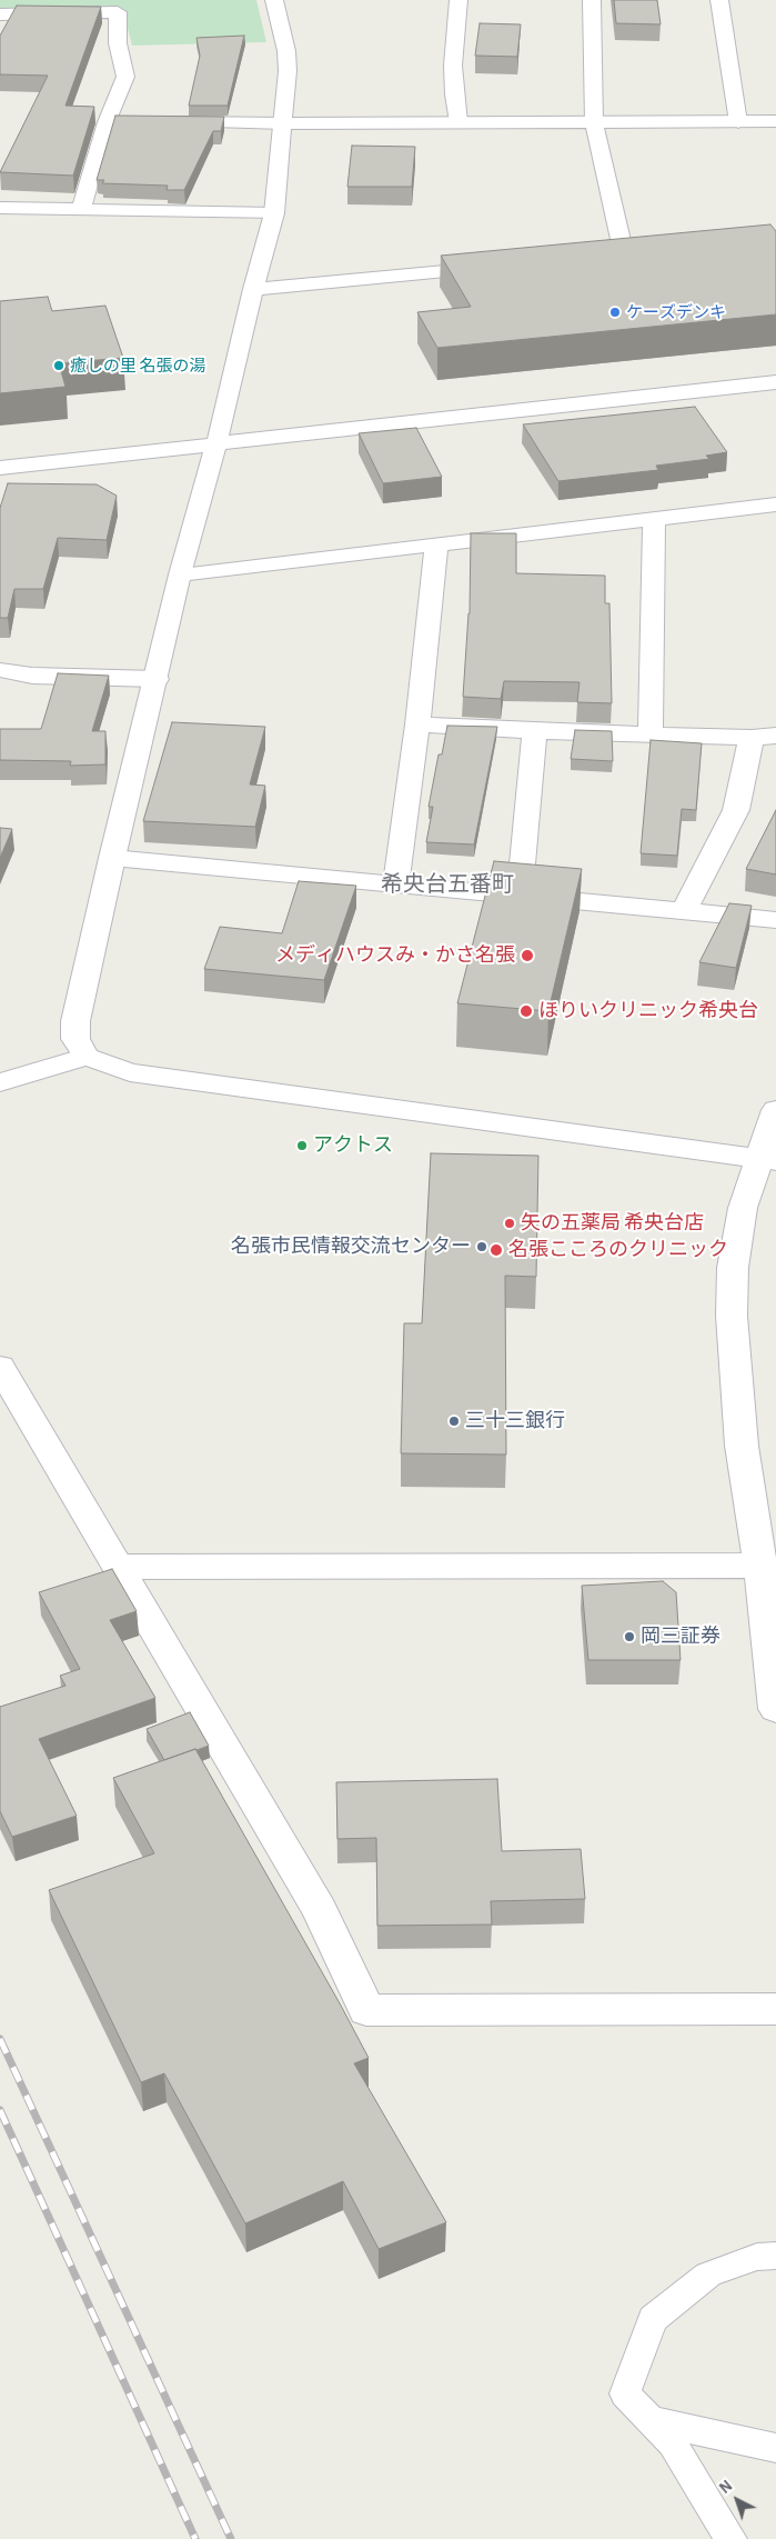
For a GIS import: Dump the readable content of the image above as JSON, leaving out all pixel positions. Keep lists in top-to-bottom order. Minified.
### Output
{"districts":["希央台五番町"],"places":["ケーズデンキ","癒しの里 名張の湯","メディハウスみ・かさ名張","ほりいクリニック希央台","アクトス","矢の五薬局 希央台店","名張市民情報交流センター","名張こころのクリニック","三十三銀行","岡三証券"],"north":"top left"}
